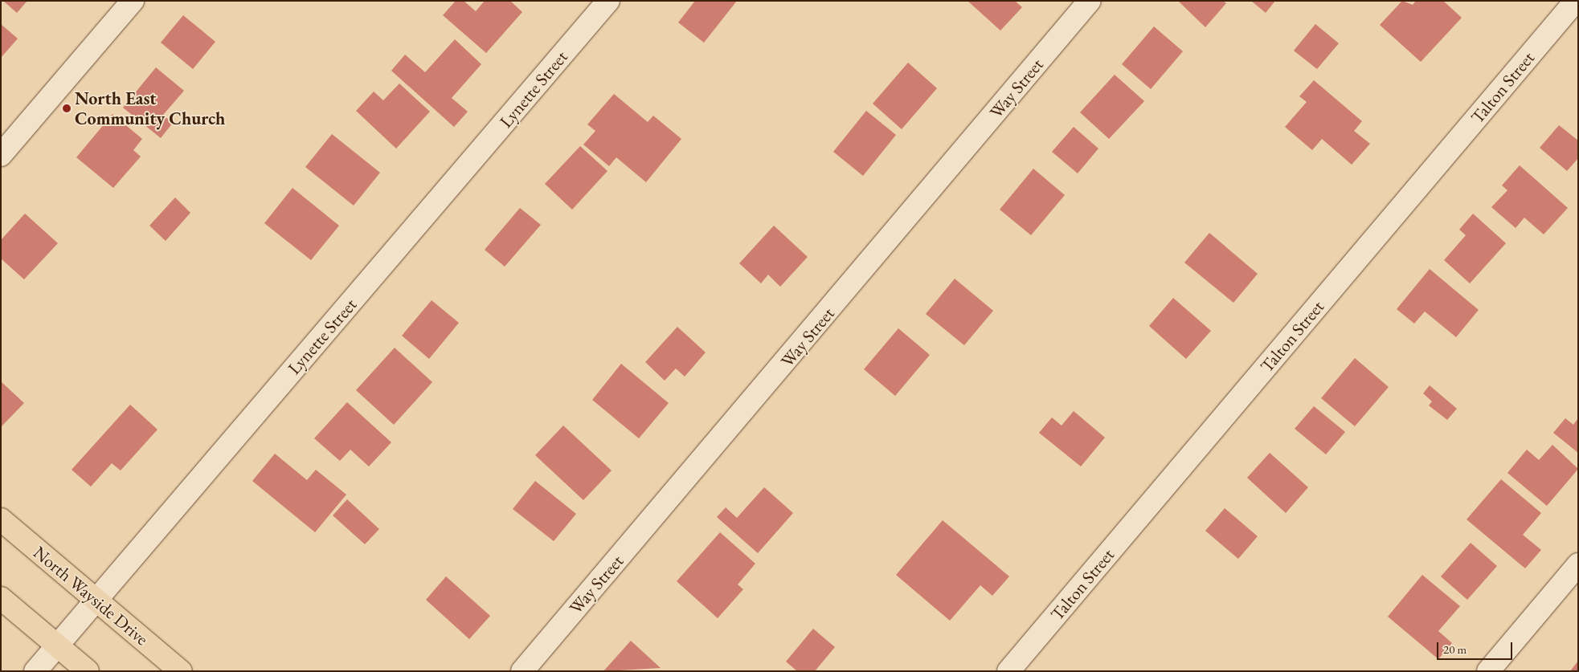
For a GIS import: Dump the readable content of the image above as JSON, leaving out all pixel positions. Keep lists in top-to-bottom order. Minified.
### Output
{"streets":{"main road":["North Wayside Drive"],"street":["Talton Street","Way Street","Lynette Street"]},"crossings":[["Lynette Street","North Wayside Drive"]],"places":["North East Community Church"],"scale_bar":"20 m"}
